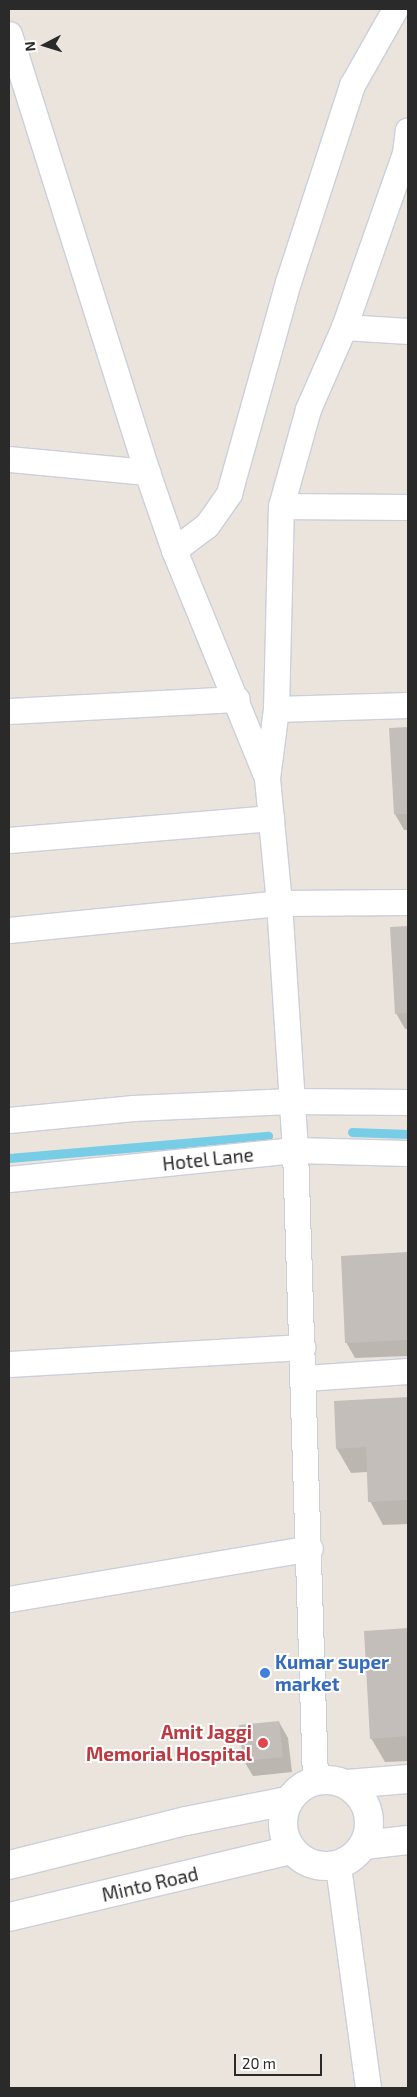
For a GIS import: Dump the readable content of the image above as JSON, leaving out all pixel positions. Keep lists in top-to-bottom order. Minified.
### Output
{"streets":{"street":["Hotel Lane","Minto Road"]},"places":["Kumar super market","Amit Jaggi Memorial Hospital"],"scale_bar":"20 m","north":"left"}
